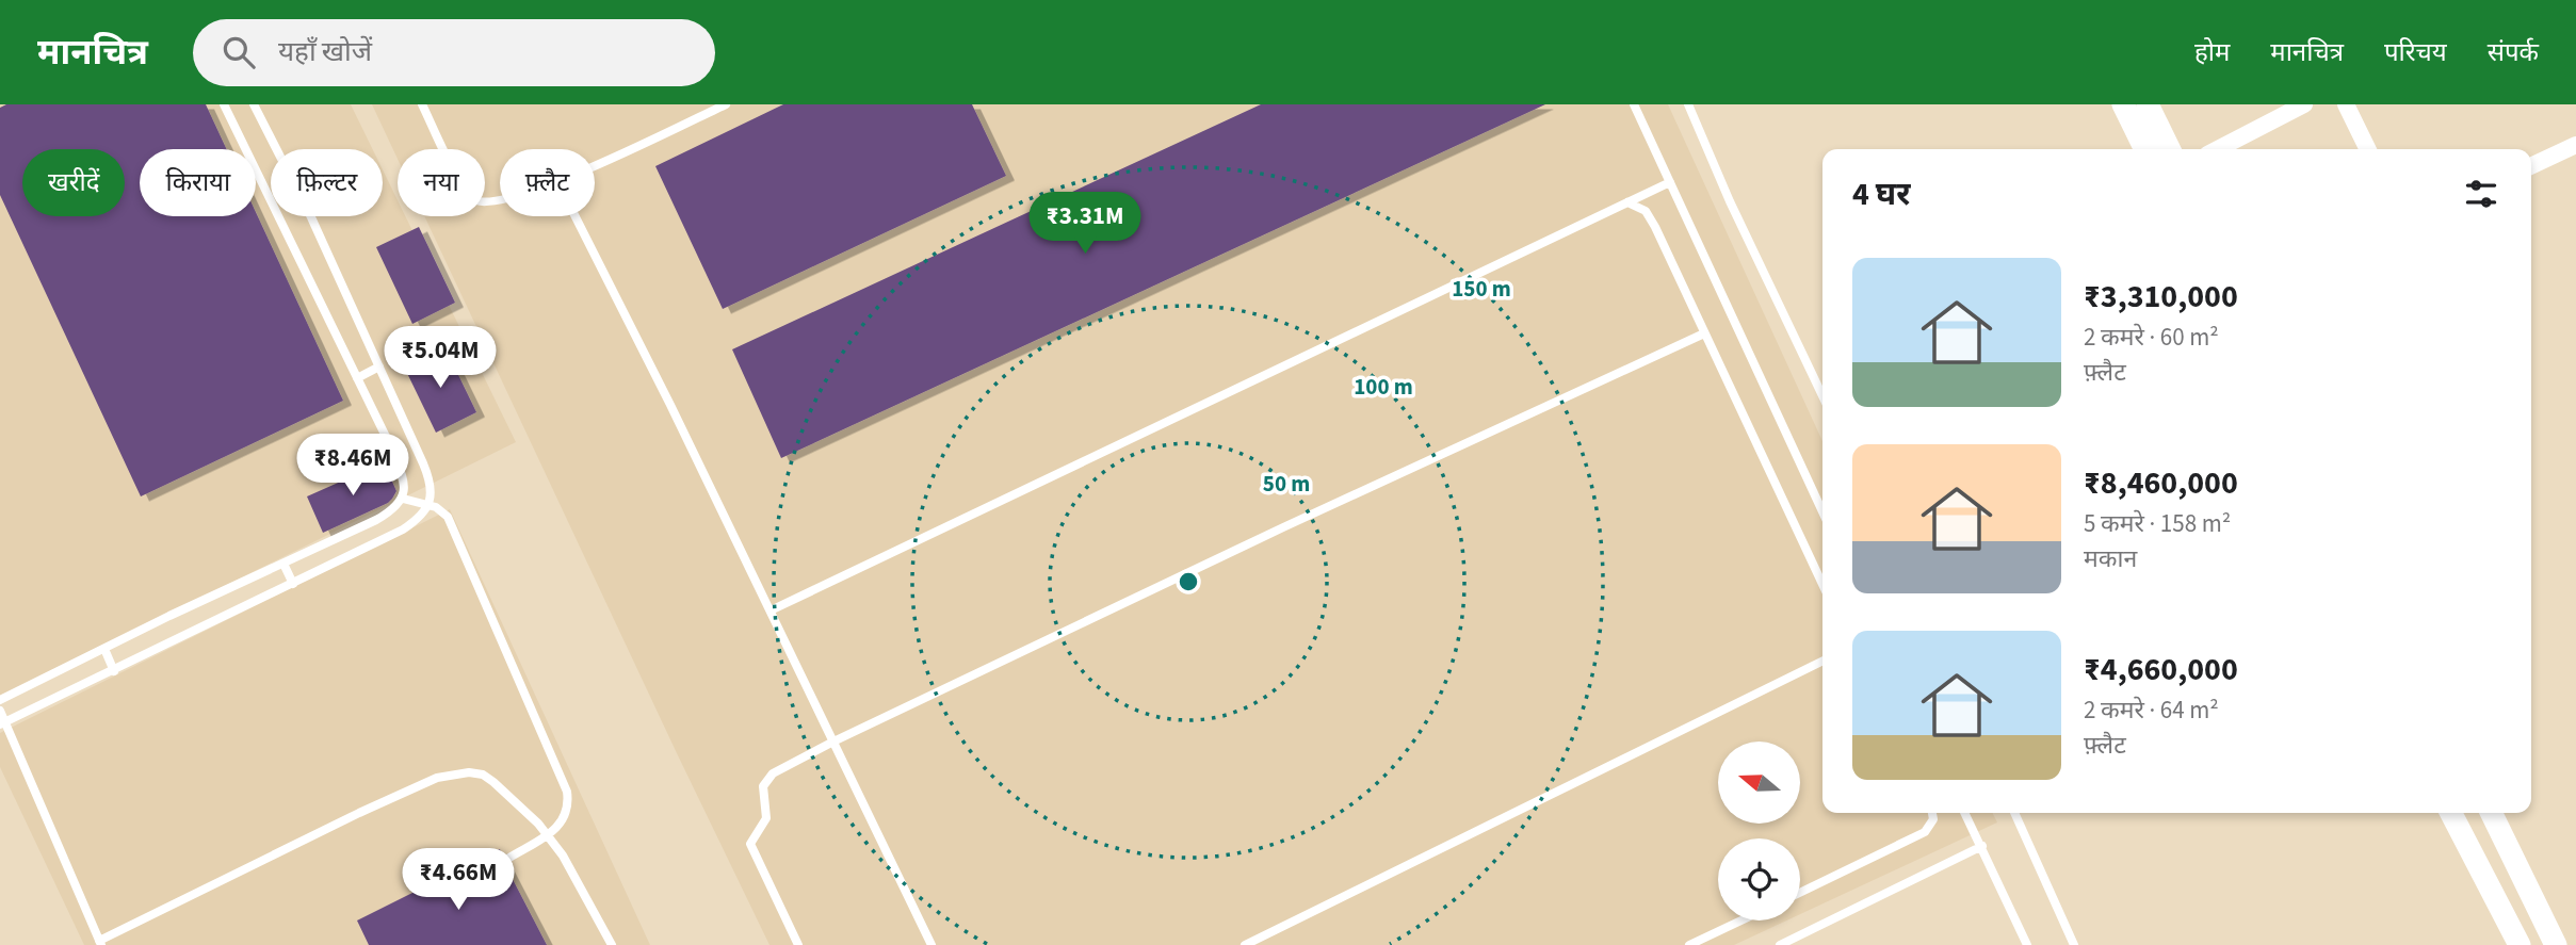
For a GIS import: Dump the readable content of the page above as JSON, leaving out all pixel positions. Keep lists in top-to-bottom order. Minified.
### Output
{"north":"left","page":{"header":"मानचित्र","search":"यहाँ खोजें","nav":["होम","मानचित्र","परिचय","संपर्क"],"chip":["खरीदें","किराया","फ़िल्टर","नया","फ़्लैट"],"heading":"4 घर","price":["₹3.31M","₹5.04M","₹8.46M","₹4.66M"],"list":[{"name":"₹3,310,000","note":"2 कमरे · 60 m² · फ़्लैट"},{"name":"₹8,460,000","note":"5 कमरे · 158 m² · मकान"},{"name":"₹4,660,000","note":"2 कमरे · 64 m² · फ़्लैट"}]},"rings":["150 m","100 m","50 m"]}
